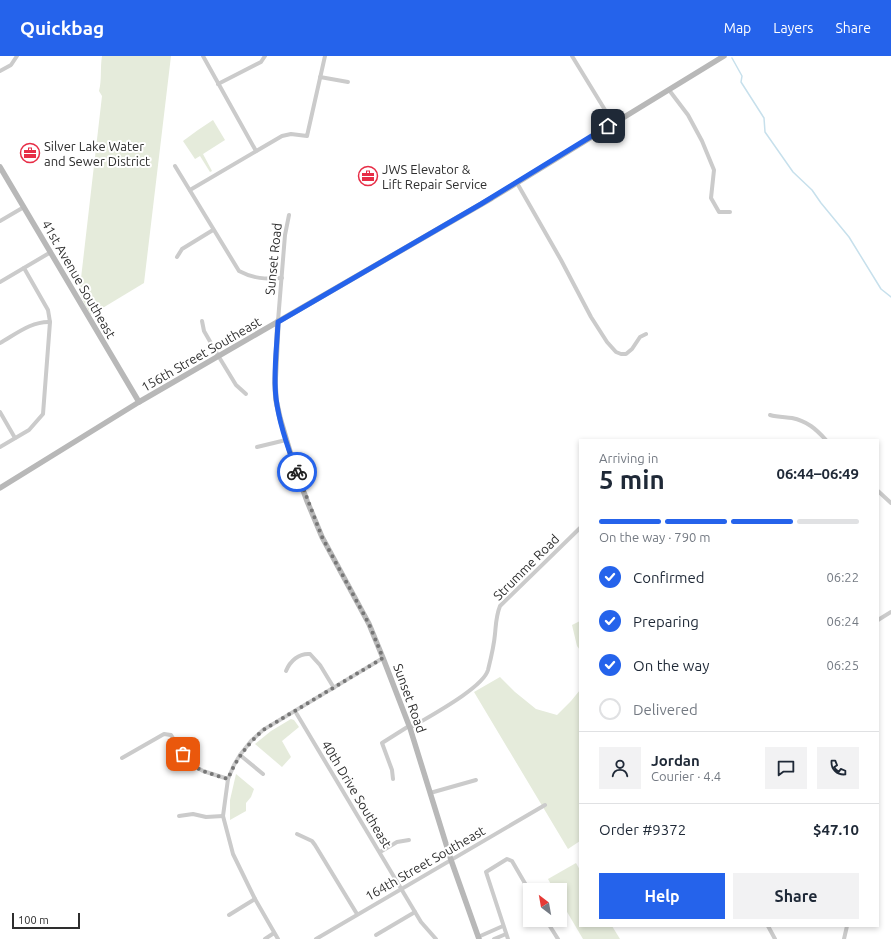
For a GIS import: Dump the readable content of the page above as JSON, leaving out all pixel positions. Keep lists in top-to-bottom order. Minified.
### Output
{"streets":{"street":["Sunset Road","41st Avenue Southeast","156th Street Southeast","Strumme Road","40th Drive Southeast","164th Street Southeast"]},"crossings":[["Sunset Road","156th Street Southeast"],["Sunset Road","Strumme Road"],["Sunset Road","164th Street Southeast"],["41st Avenue Southeast","156th Street Southeast"],["40th Drive Southeast","164th Street Southeast"]],"places":{"office":["Silver Lake Water and Sewer District","JWS Elevator & Lift Repair Service"]},"scale_bar":"100 m","north":"top left","page":{"header":"Quickbag","nav":["Map","Layers","Share"],"heading":["5 min","Arriving in","06:44–06:49"],"panel":["Jordan","Courier · 4.4","Order #9372","$47.10"],"bar":"On the way · 790 m","list":[["Confirmed","06:22"],["Preparing","06:24"],["On the way","06:25"],"Delivered"],"buttons":["Help","Share"],"scale":"100 m"}}
